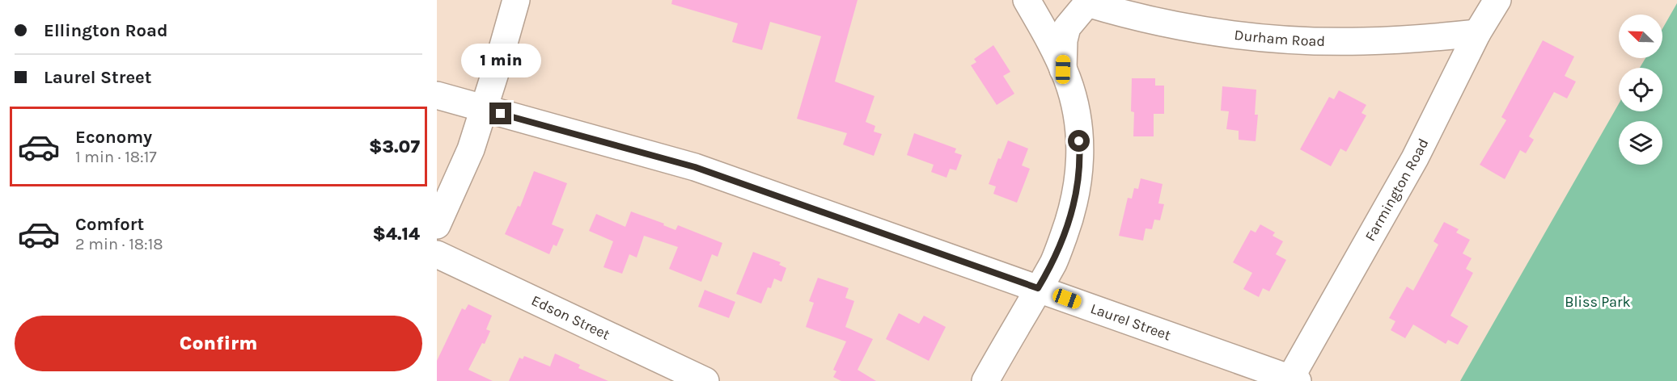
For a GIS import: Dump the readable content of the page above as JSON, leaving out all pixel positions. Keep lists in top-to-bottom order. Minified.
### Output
{"streets":{"street":["Durham Road","Farmington Road","Edson Street","Laurel Street"]},"crossings":[["Durham Road","Farmington Road"],["Farmington Road","Laurel Street"]],"parks":["Bliss Park"],"north":"top left","page":{"banner":["Ellington Road","Laurel Street"],"bubble":"1 min","list":[{"name":"Economy","note":"1 min · 18:17","value":"$3.07"},{"name":"Comfort","note":"2 min · 18:18","value":"$4.14"}],"buttons":"Confirm"}}
